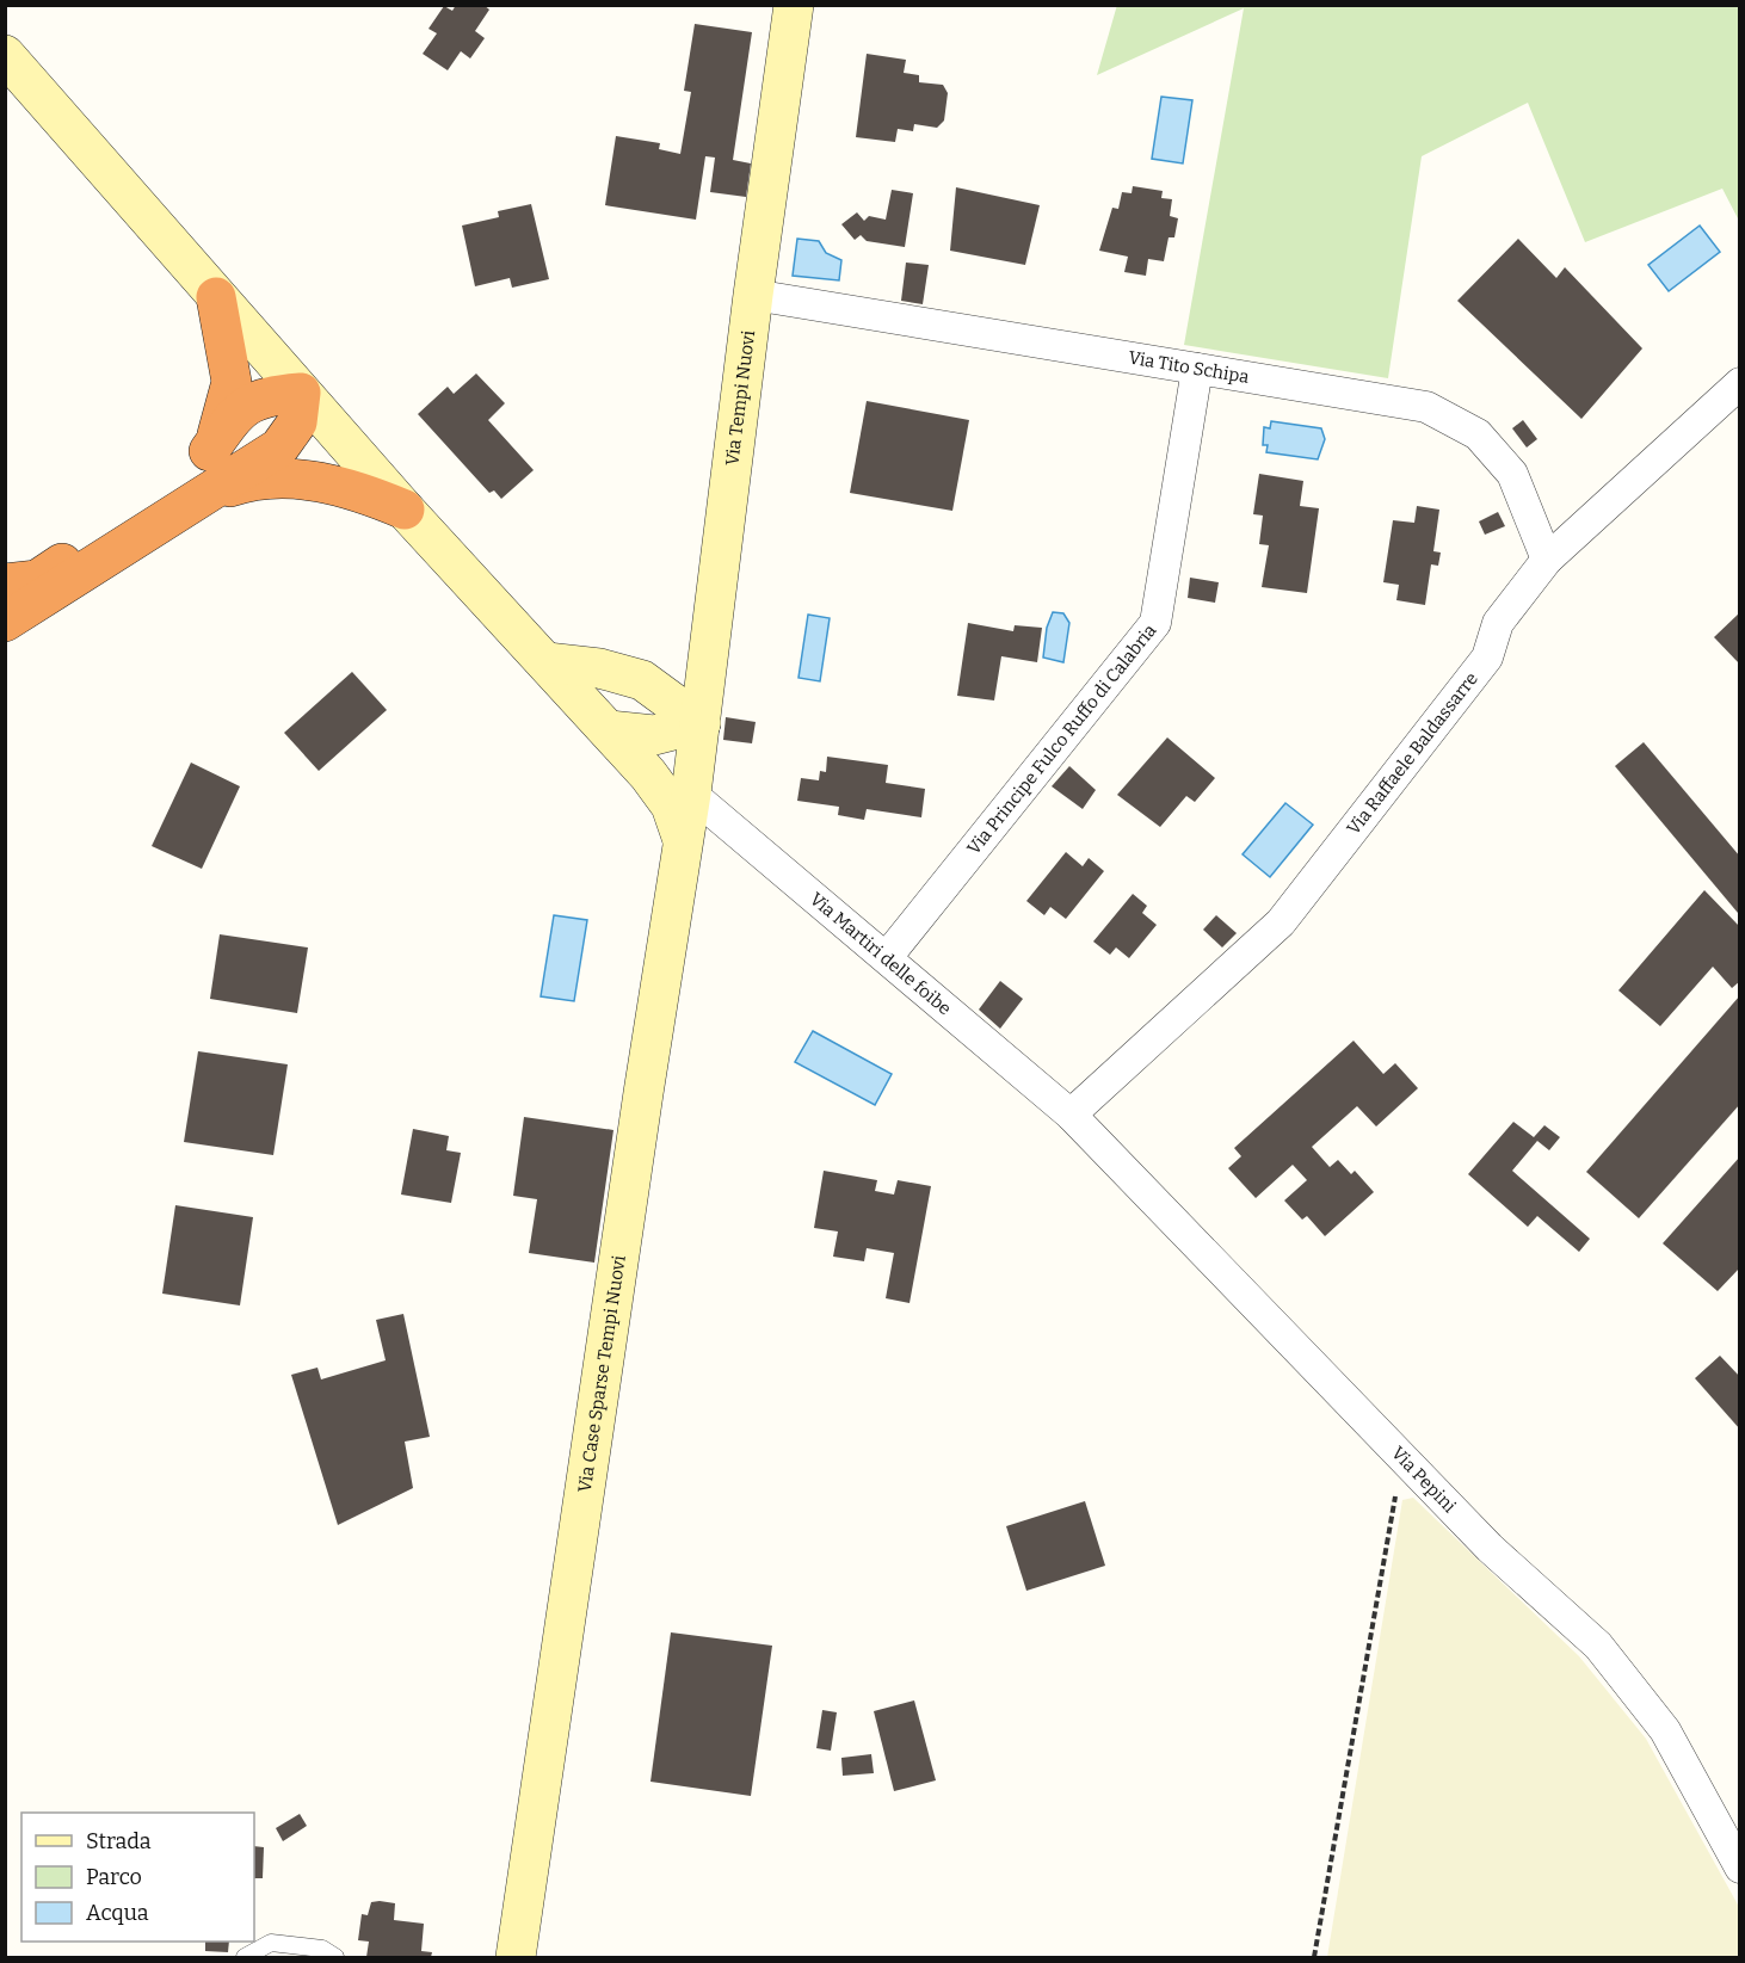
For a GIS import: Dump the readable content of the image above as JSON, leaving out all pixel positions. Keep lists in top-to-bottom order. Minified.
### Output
{"streets":{"street":["Via Tito Schipa","Via Tempi Nuovi","Via Principe Fulco Ruffo di Calabria","Via Raffaele Baldassarre","Via Martiri delle foibe","Via Case Sparse Tempi Nuovi","Via Pepini"]},"crossings":[["Via Tito Schipa","Via Tempi Nuovi"],["Via Tito Schipa","Via Principe Fulco Ruffo di Calabria"],["Via Tito Schipa","Via Raffaele Baldassarre"],["Via Tempi Nuovi","Via Martiri delle foibe"],["Via Tempi Nuovi","Via Case Sparse Tempi Nuovi"],["Via Principe Fulco Ruffo di Calabria","Via Martiri delle foibe"],["Via Raffaele Baldassarre","Via Martiri delle foibe"],["Via Raffaele Baldassarre","Via Pepini"],["Via Martiri delle foibe","Via Case Sparse Tempi Nuovi"],["Via Martiri delle foibe","Via Pepini"]],"legend":["Strada","Parco","Acqua"]}
